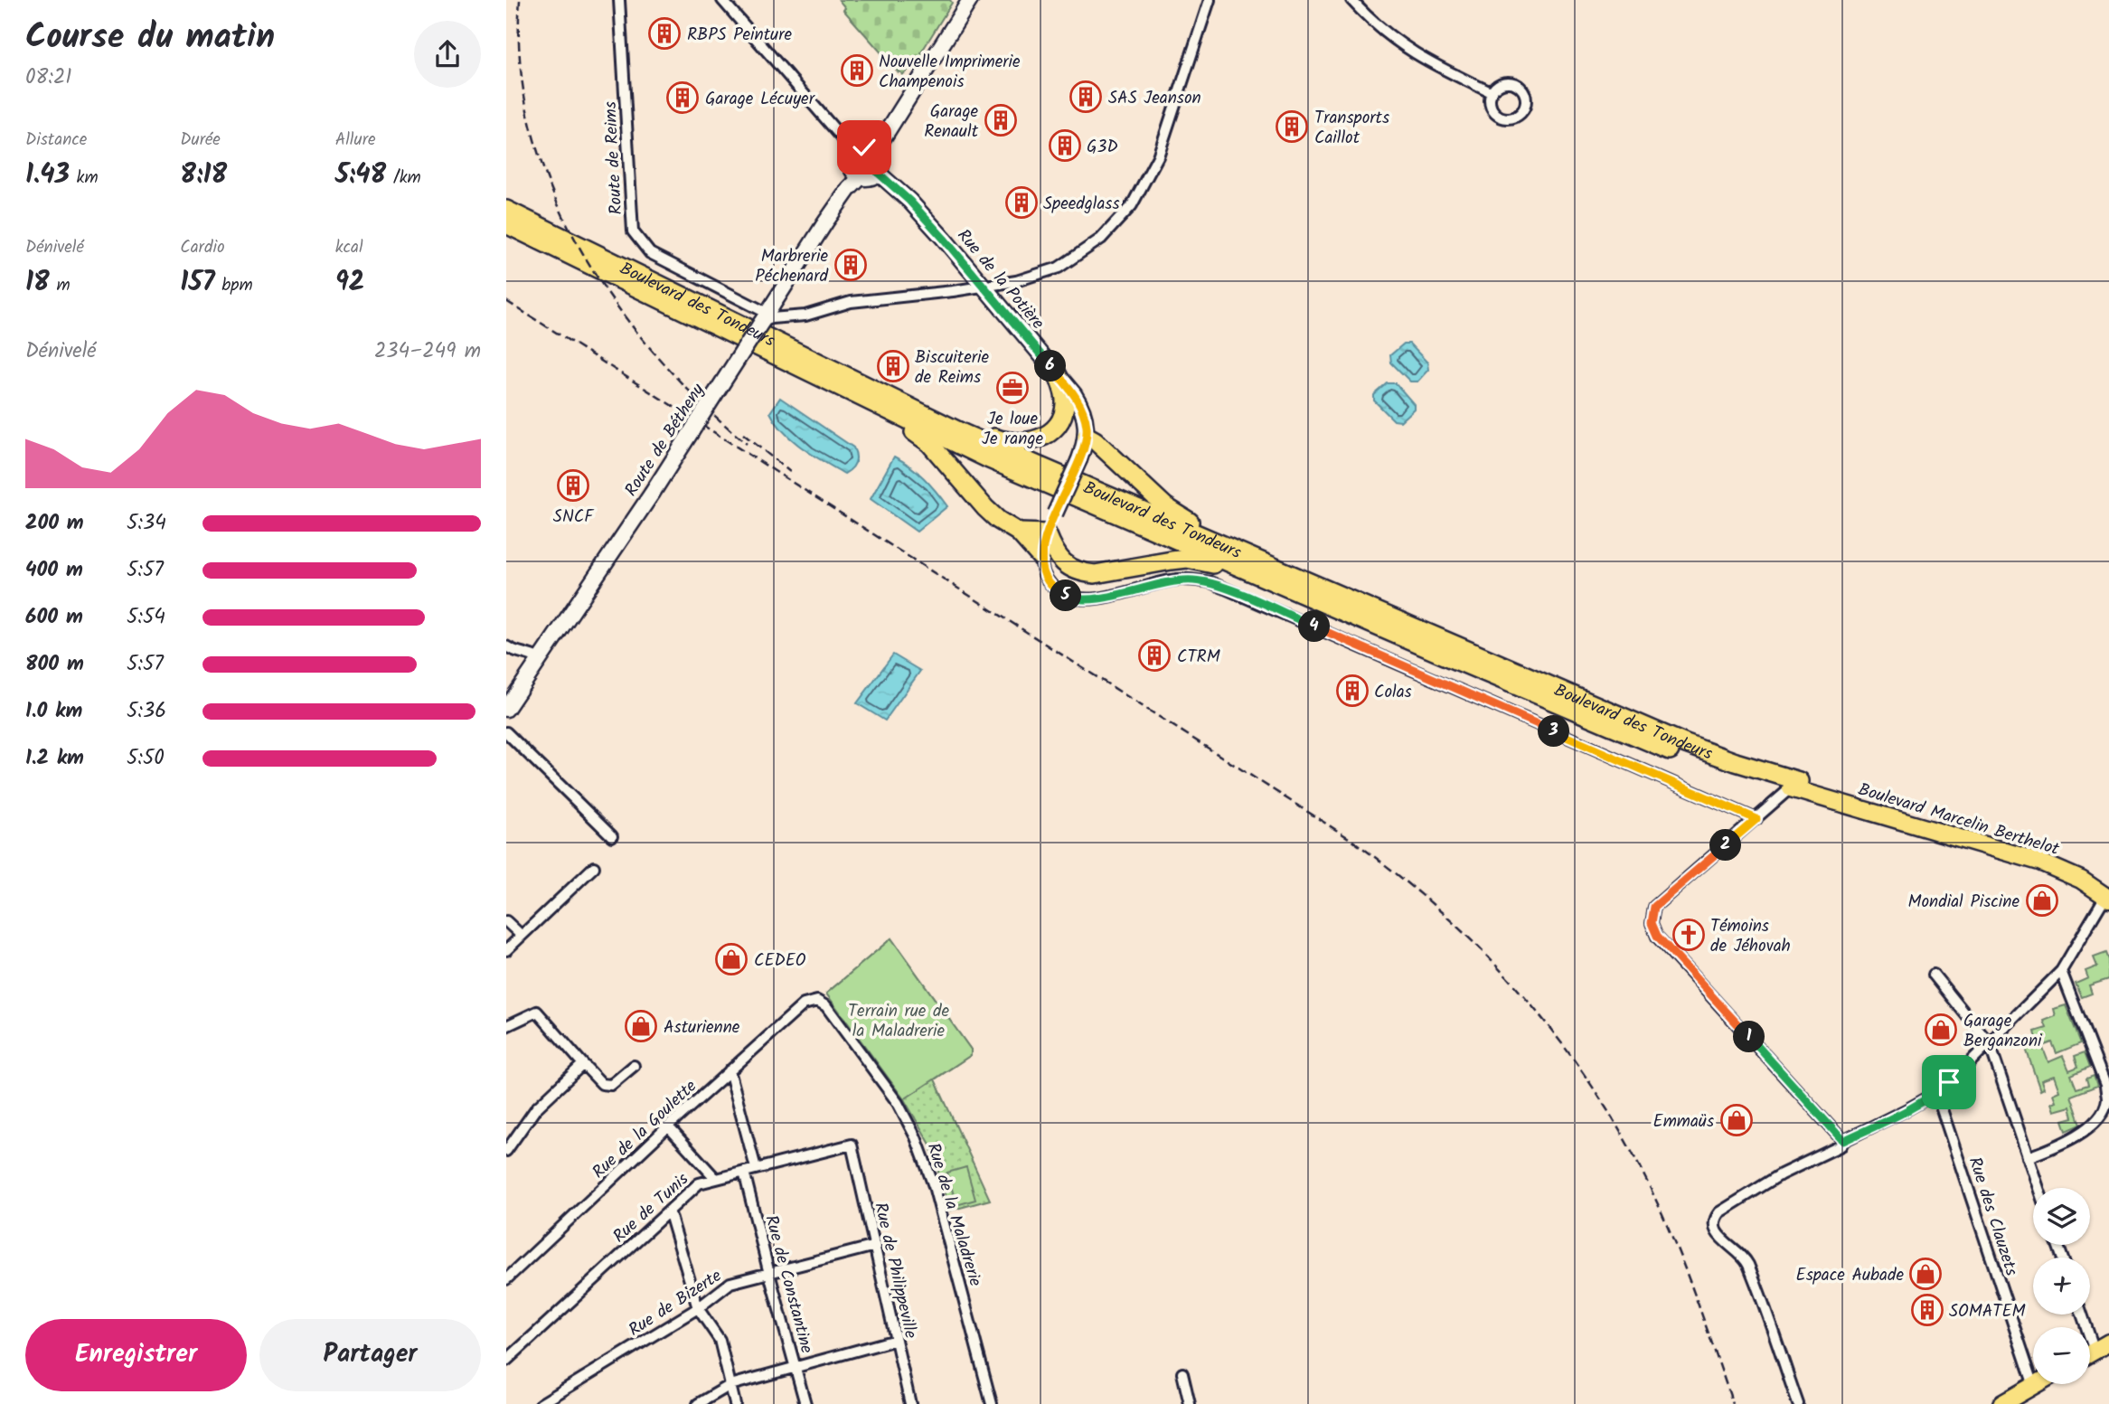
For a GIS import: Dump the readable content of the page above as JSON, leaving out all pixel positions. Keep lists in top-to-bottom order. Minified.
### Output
{"streets":{"highway":["Boulevard des Tondeurs"],"main road":["Rue de la Potière","Route de Bétheny","Boulevard Marcelin Berthelot"],"street":["Route de Reims","Rue de la Goulette","Rue de Tunis","Rue de la Maladrerie","Rue des Clauzets","Rue de Philippeville","Rue de Constantine","Rue de Bizerte"]},"crossings":[["Route de Reims","Route de Bétheny"],["Rue de la Potière","Route de Bétheny"],["Boulevard des Tondeurs","Boulevard Marcelin Berthelot"],["Rue de la Goulette","Rue de la Maladrerie"],["Rue de Tunis","Rue de Philippeville"],["Rue de Tunis","Rue de Constantine"],["Rue de Philippeville","Rue de Bizerte"],["Rue de Constantine","Rue de Bizerte"]],"parks":["Terrain rue de la Maladrerie"],"places":{"building":["RBPS Peinture","Nouvelle Imprimerie Champenois","SAS Jeanson","Garage Lécuyer","Garage Renault","Transports Caillot","G3D","Speedglass","Marbrerie Péchenard","Biscuiterie de Reims","SNCF","CTRM","Colas","SOMATEM"],"office":["Je loue Je range"],"shop":["Mondial Piscine","CEDEO","Asturienne","Garage Berganzoni","Emmaüs","Espace Aubade"],"church":["Témoins de Jéhovah"]},"page":{"heading":["Course du matin","08:21"],"stats":[["Distance","1.43 km"],["Durée","8:18"],["Allure","5:48 /km"],["Dénivelé","18 m"],["Cardio","157 bpm"],["kcal","92"]],"chart":["Dénivelé","234–249 m"],"pins":["6","5","4","3","2","1"],"list":[{"name":"200 m","note":"5:34"},{"name":"400 m","note":"5:57"},{"name":"600 m","note":"5:54"},{"name":"800 m","note":"5:57"},{"name":"1.0 km","note":"5:36"},{"name":"1.2 km","note":"5:50"}],"map_buttons":["+","−"],"buttons":["Enregistrer","Partager"]}}
